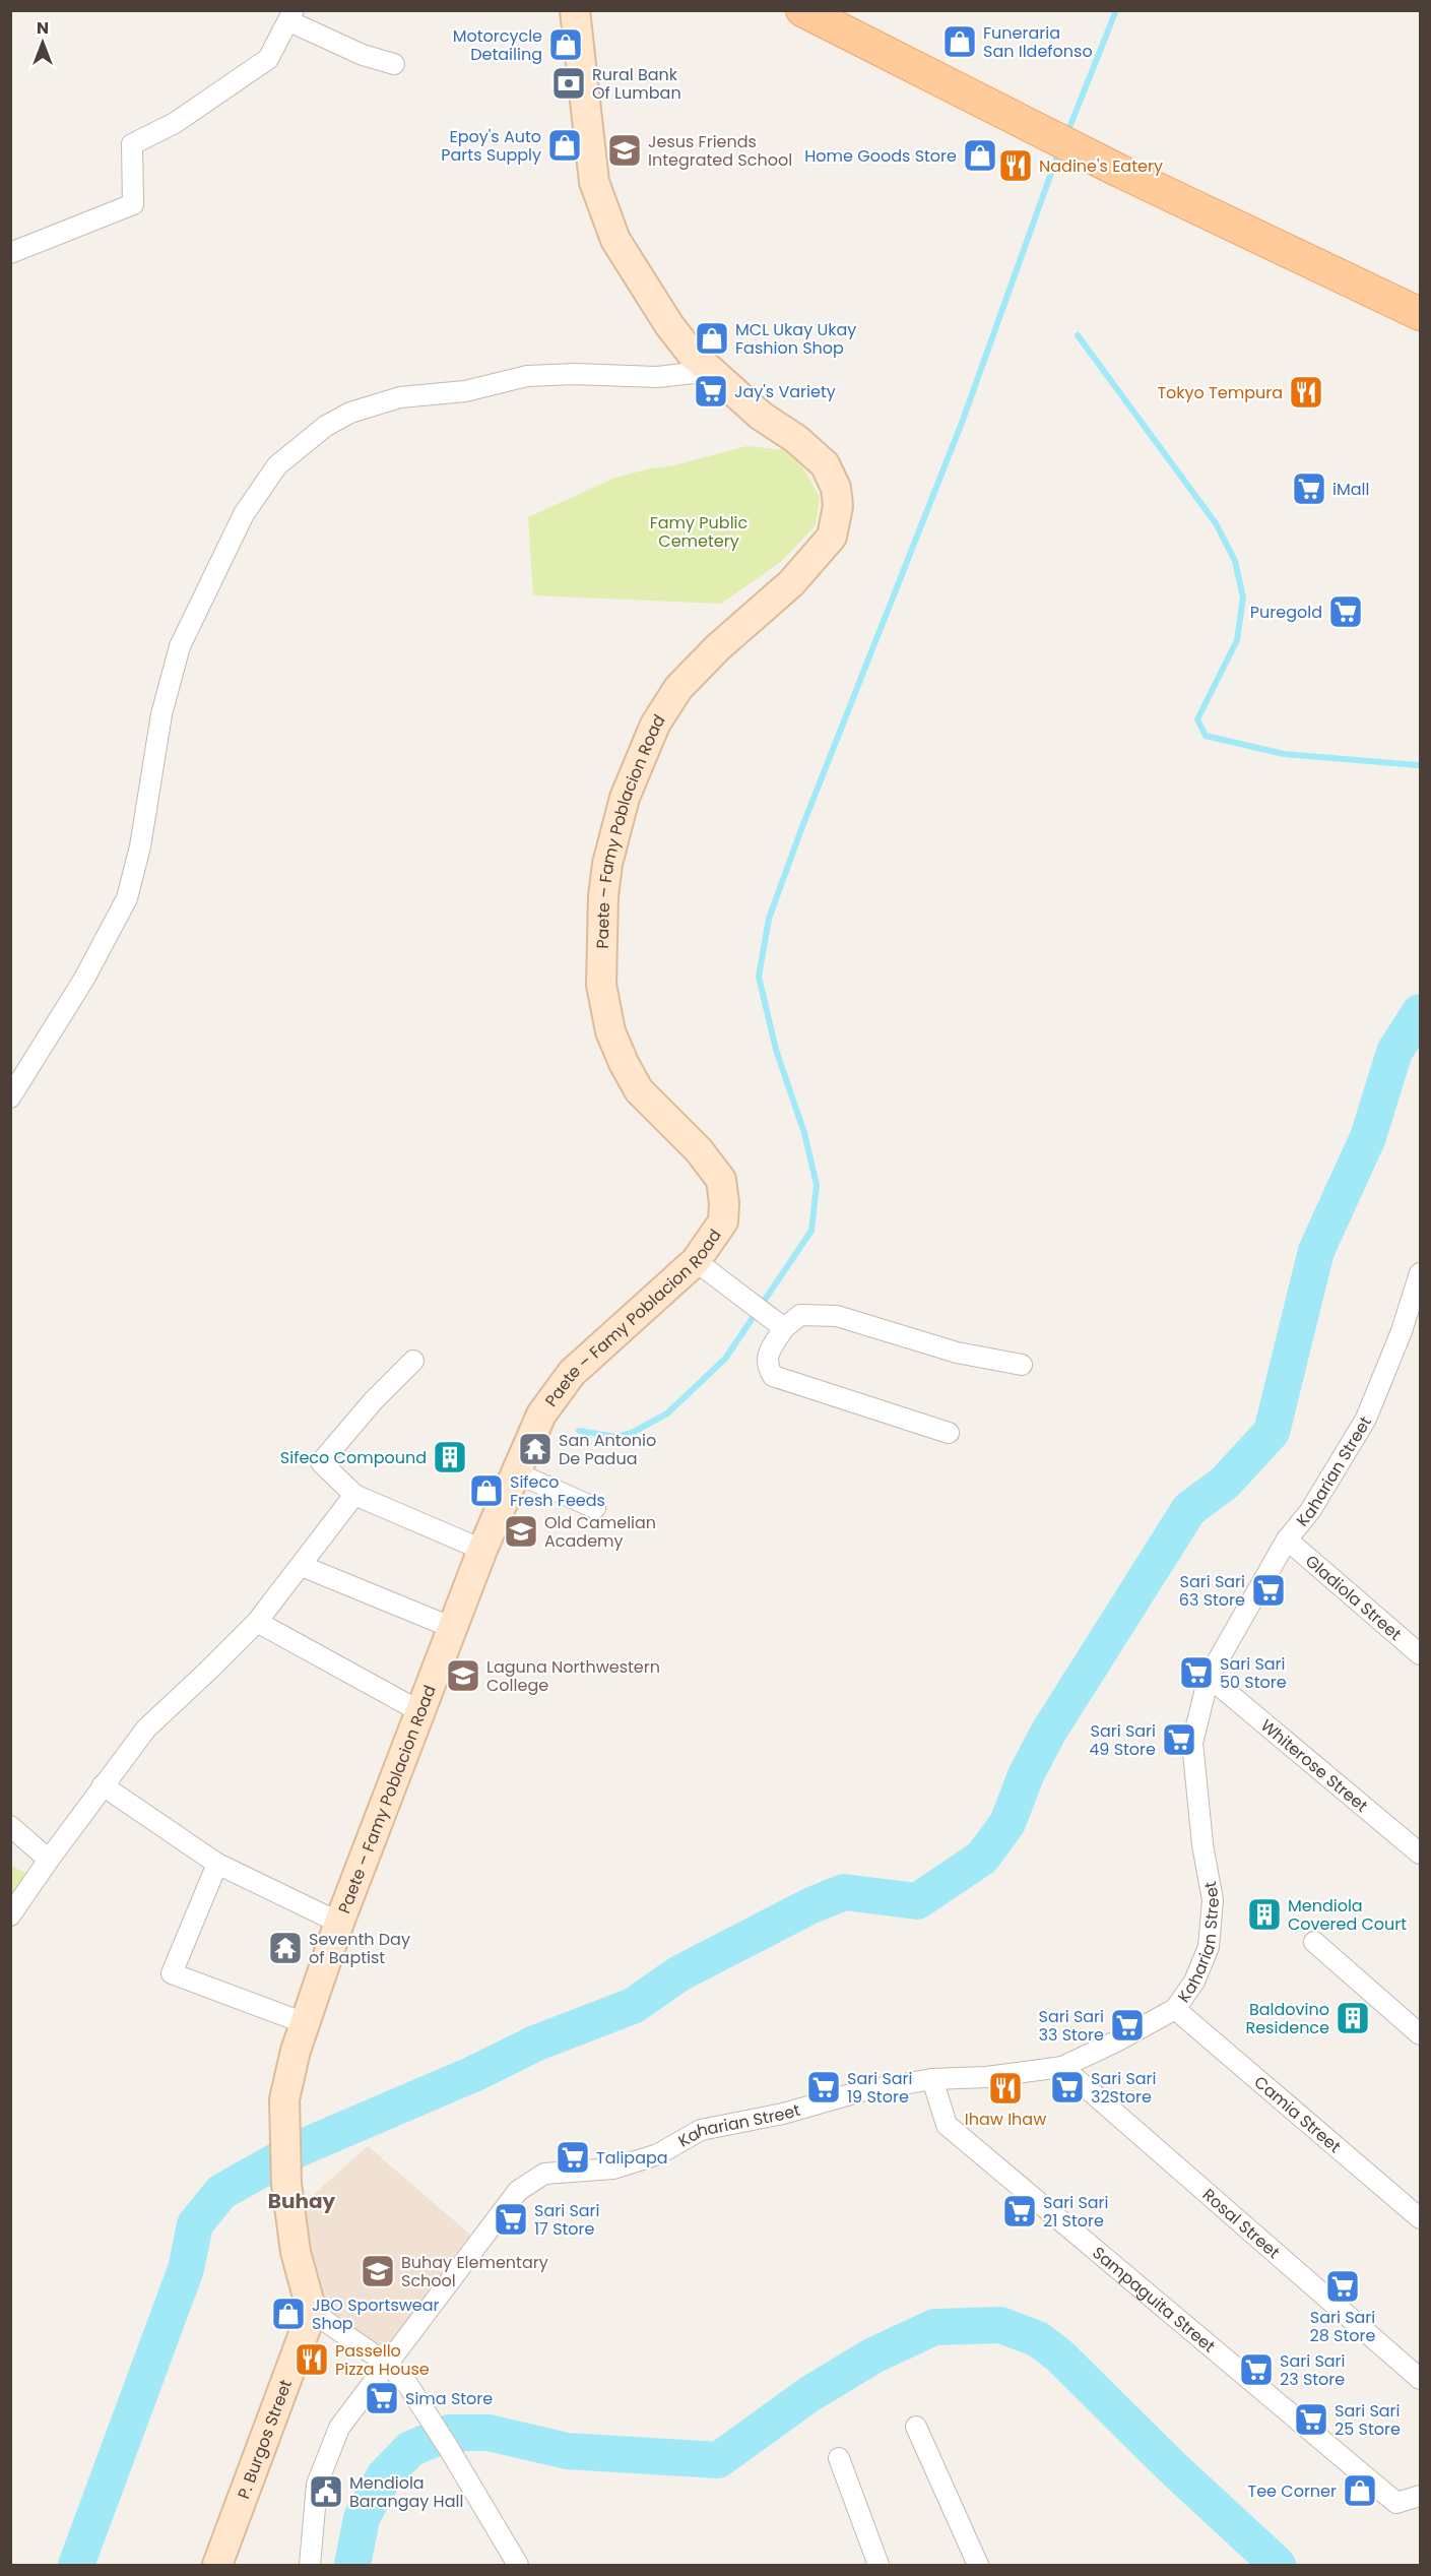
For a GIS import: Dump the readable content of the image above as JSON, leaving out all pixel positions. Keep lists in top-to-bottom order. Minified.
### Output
{"streets":{"main road":["Paete – Famy Poblacion Road","P. Burgos Street"],"street":["Kaharian Street","Gladiola Street","Whiterose Street","Camia Street","Rosal Street","Sampaguita Street"]},"crossings":[["Paete – Famy Poblacion Road","P. Burgos Street"],["Kaharian Street","Gladiola Street"],["Kaharian Street","Whiterose Street"],["Kaharian Street","Camia Street"],["Kaharian Street","Rosal Street"],["Kaharian Street","Sampaguita Street"]],"districts":["Buhay"],"parks":["Famy Public Cemetery"],"places":{"shop":["Funeraria San Ildefonso","Motorcycle Detailing","Epoy's Auto Parts Supply","Home Goods Store","MCL Ukay Ukay Fashion Shop","Sifeco Fresh Feeds","JBO Sportswear Shop","Tee Corner"],"bank":["Rural Bank Of Lumban"],"school or university":["Jesus Friends Integrated School","Old Camelian Academy","Laguna Northwestern College","Buhay Elementary School"],"restaurant":["Nadine's Eatery","Tokyo Tempura","Ihaw Ihaw","Passello Pizza House"],"supermarket":["Jay's Variety","iMall","Puregold","Sari Sari 63 Store","Sari Sari 50 Store","Sari Sari 49 Store","Sari Sari 33 Store","Sari Sari 19 Store","Sari Sari 32Store","Talipapa","Sari Sari 21 Store","Sari Sari 17 Store","Sari Sari 28 Store","Sari Sari 23 Store","Sima Store","Sari Sari 25 Store"],"temple":["San Antonio De Padua","Seventh Day of Baptist"],"building":["Sifeco Compound","Mendiola Covered Court","Baldovino Residence"],"public building":["Mendiola Barangay Hall"]},"north":"top"}
